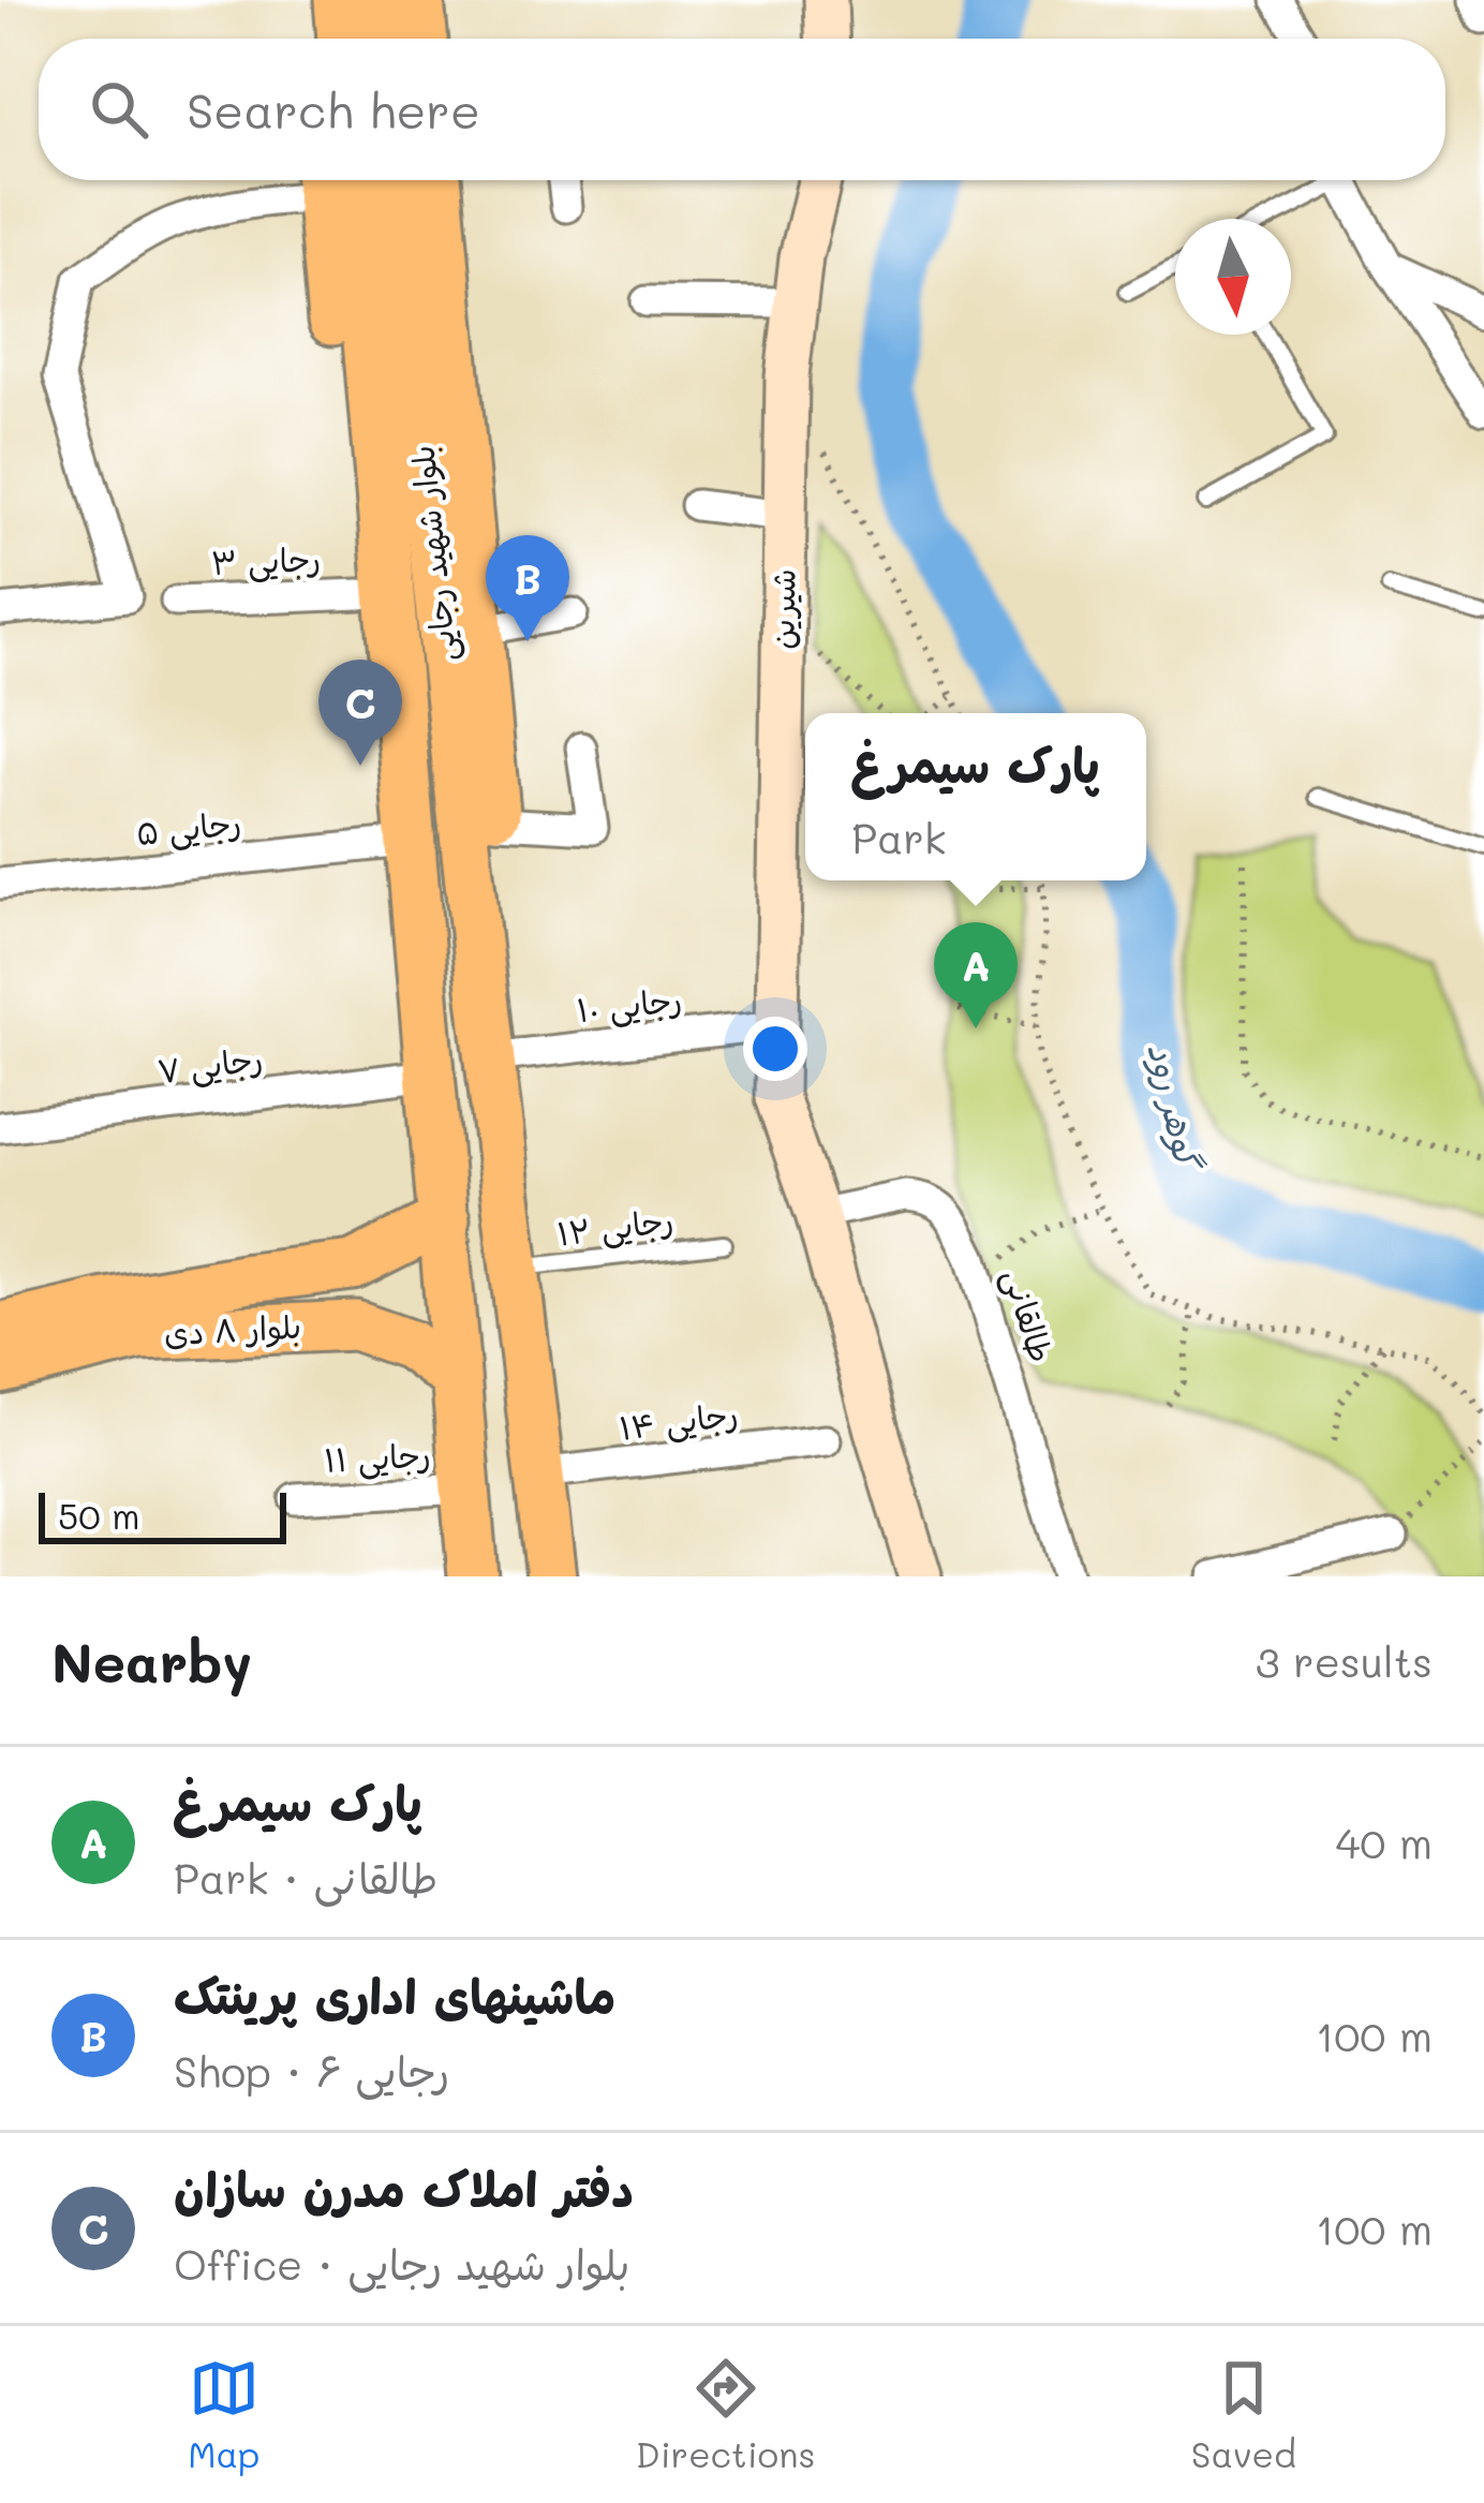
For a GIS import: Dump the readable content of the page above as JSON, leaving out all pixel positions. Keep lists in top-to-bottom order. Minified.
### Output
{"streets":{"main road":["بلوار شهید رجایی","بلوار ۸ دی"],"street":["رجایی ۳","شیرین","رجایی ۵","رجایی ۱۰","رجایی ۷","طالقانی","رجایی ۱۴","رجایی ۱۱"],"lane":["رجایی ۱۲"]},"crossings":[["بلوار شهید رجایی","رجایی ۳"],["بلوار شهید رجایی","رجایی ۵"],["بلوار شهید رجایی","رجایی ۱۰"],["بلوار شهید رجایی","رجایی ۷"],["بلوار شهید رجایی","رجایی ۱۲"],["بلوار شهید رجایی","بلوار ۸ دی"],["بلوار شهید رجایی","رجایی ۱۴"],["بلوار شهید رجایی","رجایی ۱۱"],["شیرین","رجایی ۱۰"],["شیرین","طالقانی"]],"water":["گوهر رود"],"scale_bar":"50 m","north":"bottom","page":{"search":"Search here","pins":["B","C","A"],"popup":["پارک سیمرغ","Park"],"scale":"50 m","heading":["Nearby","3 results"],"list":[{"mark":"A","name":"پارک سیمرغ","note":"Park · طالقانی","value":"40 m"},{"mark":"B","name":"ماشینهای اداری پرینتک","note":"Shop · رجایی ۶","value":"100 m"},{"mark":"C","name":"دفتر املاک مدرن سازان","note":"Office · بلوار شهید رجایی","value":"100 m"}],"nav":["Map","Directions","Saved"]}}
